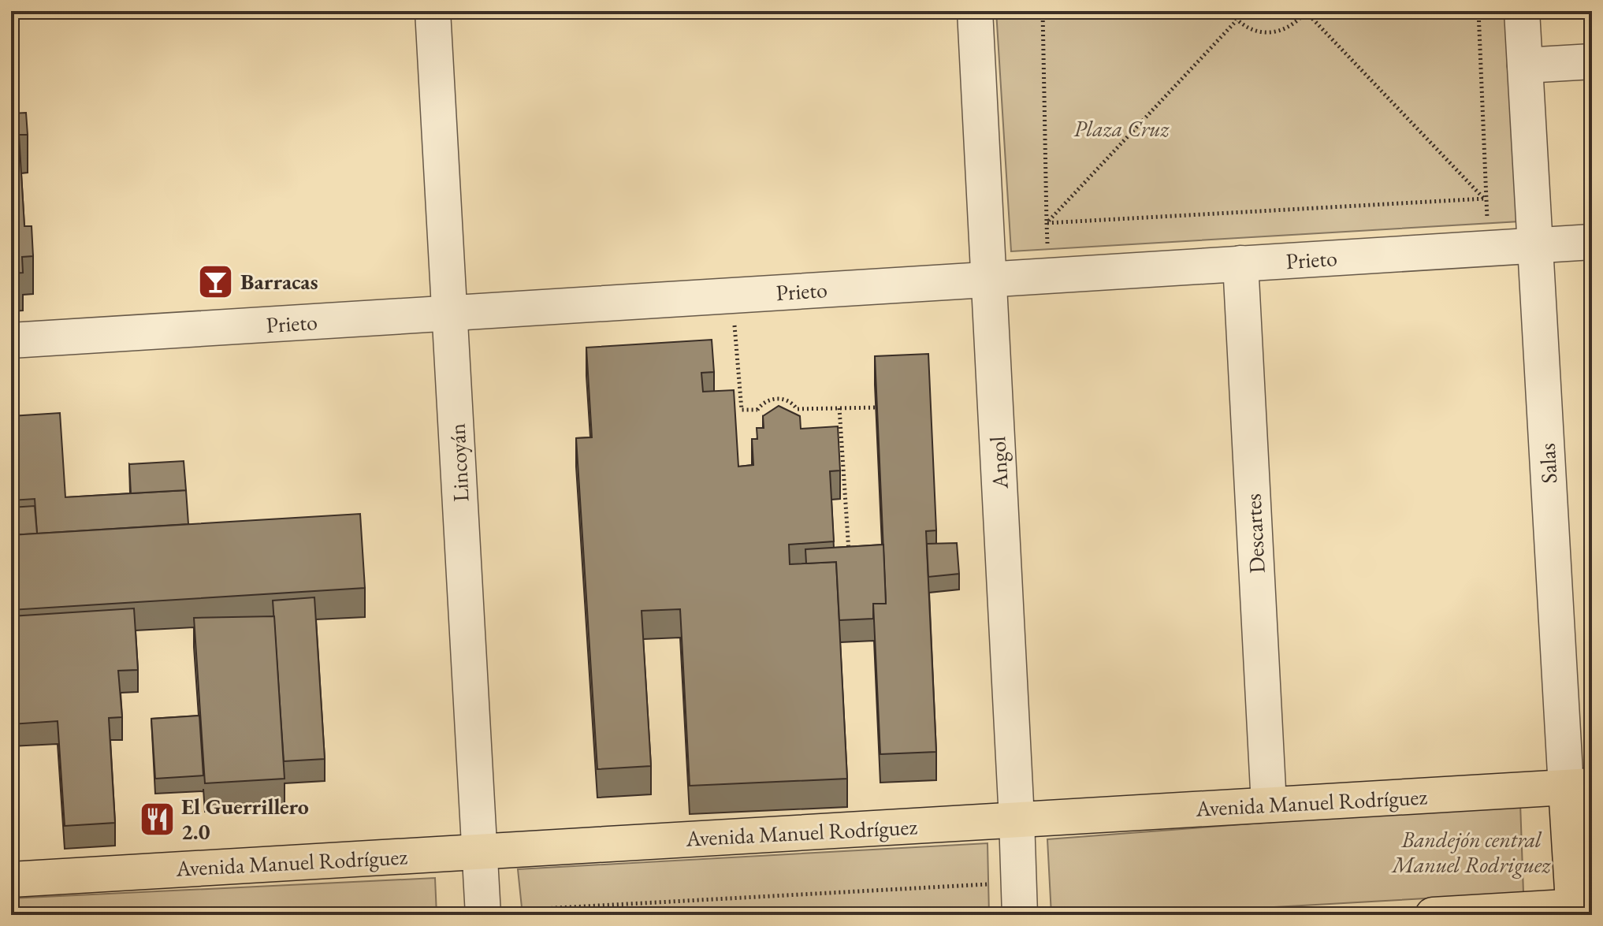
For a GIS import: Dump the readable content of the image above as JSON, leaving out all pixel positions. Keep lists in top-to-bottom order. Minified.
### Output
{"streets":{"main road":["Salas","Avenida Manuel Rodríguez"],"street":["Prieto","Lincoyán","Angol","Descartes"]},"crossings":[["Prieto","Lincoyán"],["Prieto","Angol"],["Prieto","Salas"],["Prieto","Descartes"],["Lincoyán","Avenida Manuel Rodríguez"],["Angol","Avenida Manuel Rodríguez"],["Salas","Avenida Manuel Rodríguez"],["Descartes","Avenida Manuel Rodríguez"]],"parks":["Plaza Cruz","Bandejón central Manuel Rodriguez"],"places":{"bar":["Barracas"],"restaurant":["El Guerrillero 2.0"]}}
